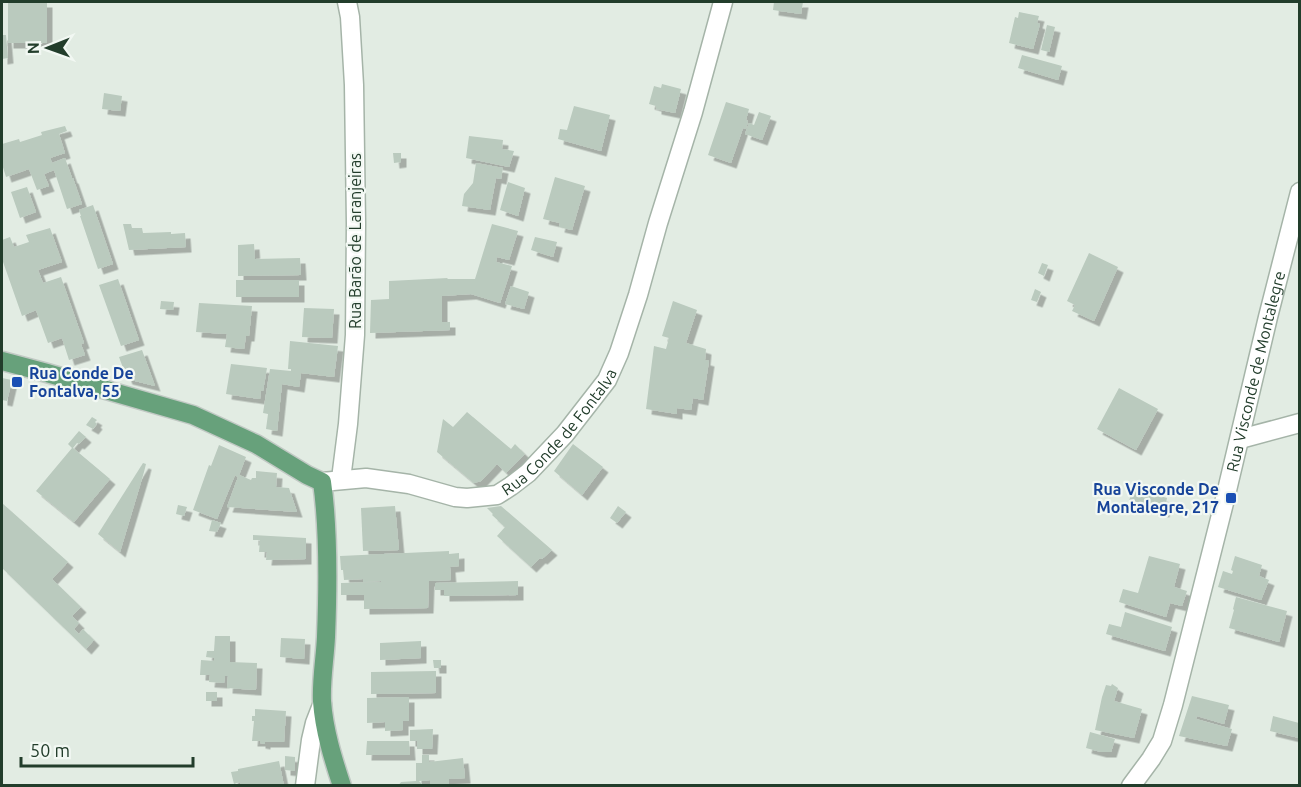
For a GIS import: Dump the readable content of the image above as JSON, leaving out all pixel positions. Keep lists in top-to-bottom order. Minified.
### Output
{"streets":{"street":["Rua Barão de Laranjeiras","Rua Visconde de Montalegre","Rua Conde de Fontalva"]},"crossings":[["Rua Barão de Laranjeiras","Rua Conde de Fontalva"]],"places":{"transit":["Rua Conde De Fontalva, 55","Rua Visconde De Montalegre, 217"]},"scale_bar":"50 m","north":"left"}
